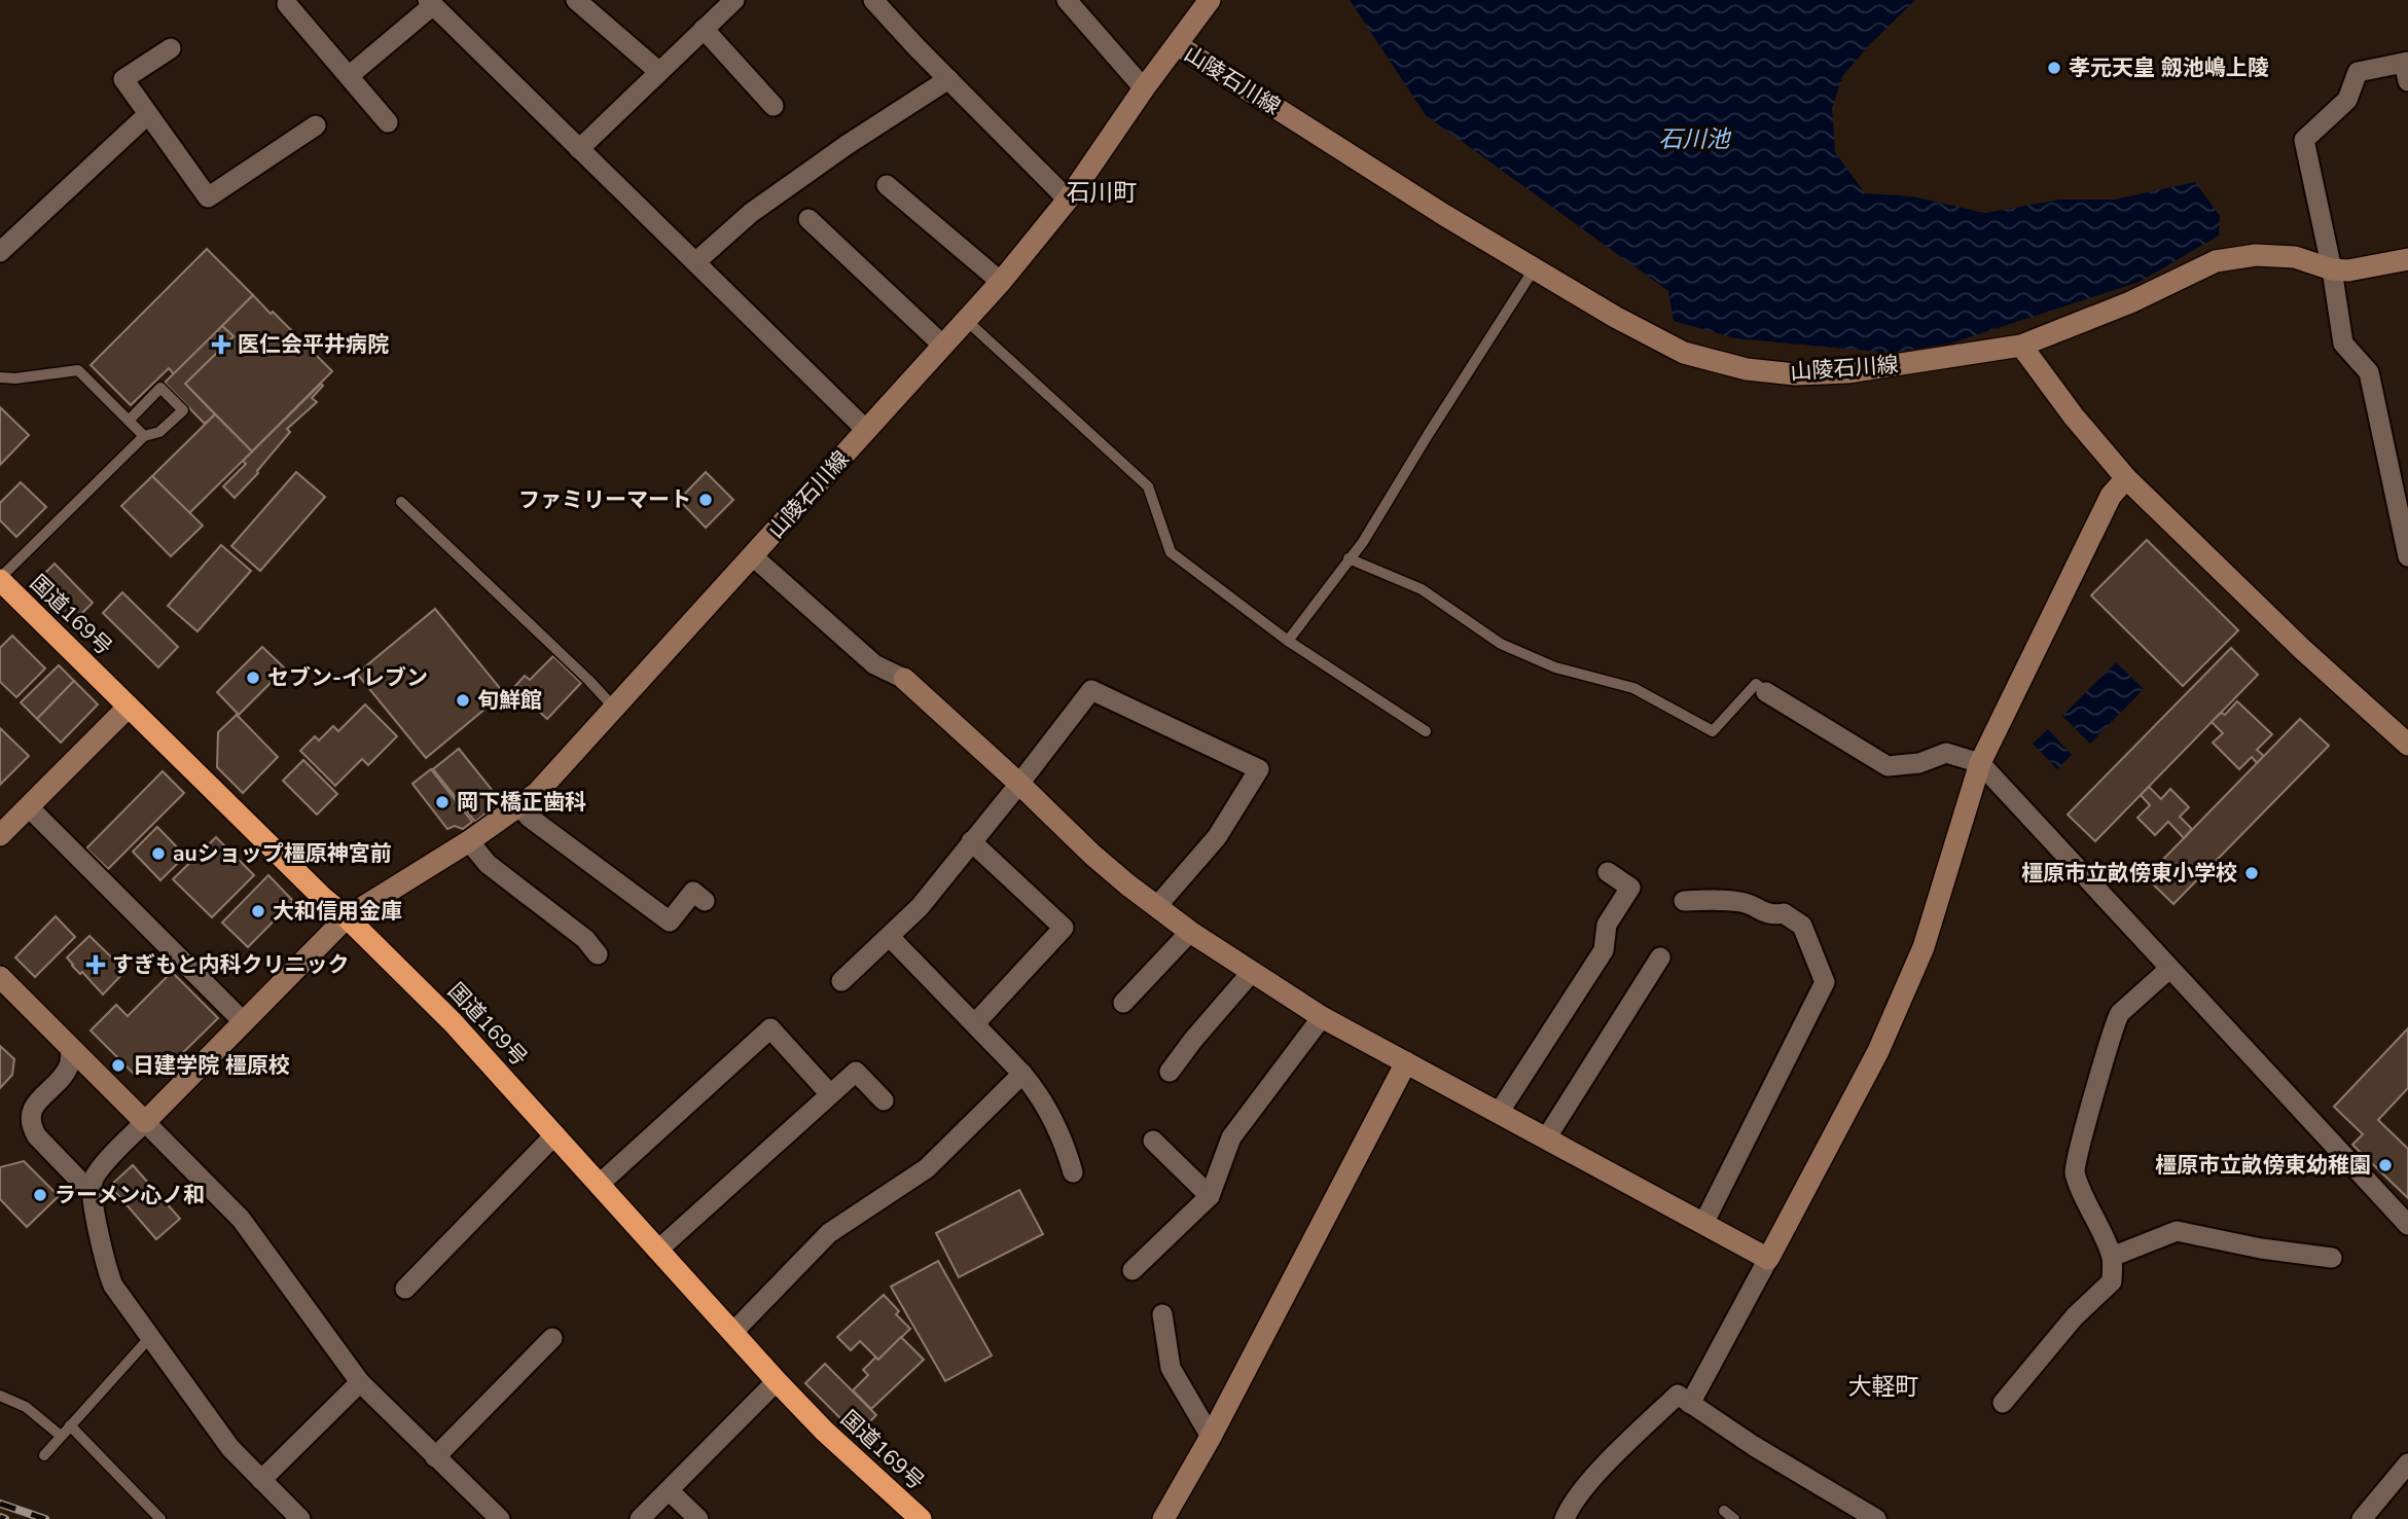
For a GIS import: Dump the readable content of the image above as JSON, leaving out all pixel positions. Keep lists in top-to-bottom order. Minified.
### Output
{"streets":{"highway":["国道169号"],"street":["山陵石川線"]},"crossings":[["山陵石川線","国道169号"]],"districts":["石川町","大軽町"],"water":["石川池"],"places":{"other":["孝元天皇 劔池嶋上陵","ファミリーマート","セブン-イレブン","旬鮮館","岡下橋正歯科","auショップ橿原神宮前","橿原市立畝傍東小学校","大和信用金庫","日建学院 橿原校","橿原市立畝傍東幼稚園","ラーメン心ノ和"],"health":["医仁会平井病院","すぎもと内科クリニック"]}}
